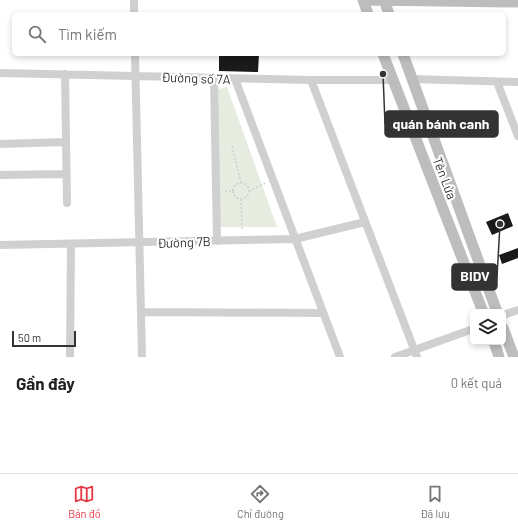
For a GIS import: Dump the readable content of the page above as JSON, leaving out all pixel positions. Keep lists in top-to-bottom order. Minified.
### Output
{"streets":{"main road":["Tên Lửa"],"street":["Đường số 7A","Đường 7B"]},"crossings":[["Đường số 7A","Tên Lửa"]],"places":["quán bánh canh","BIDV"],"scale_bar":"50 m","page":{"search":"Tìm kiếm","scale":"50 m","heading":["Gần đây","0 kết quả"],"nav":["Bản đồ","Chỉ đường","Đã lưu"]}}
